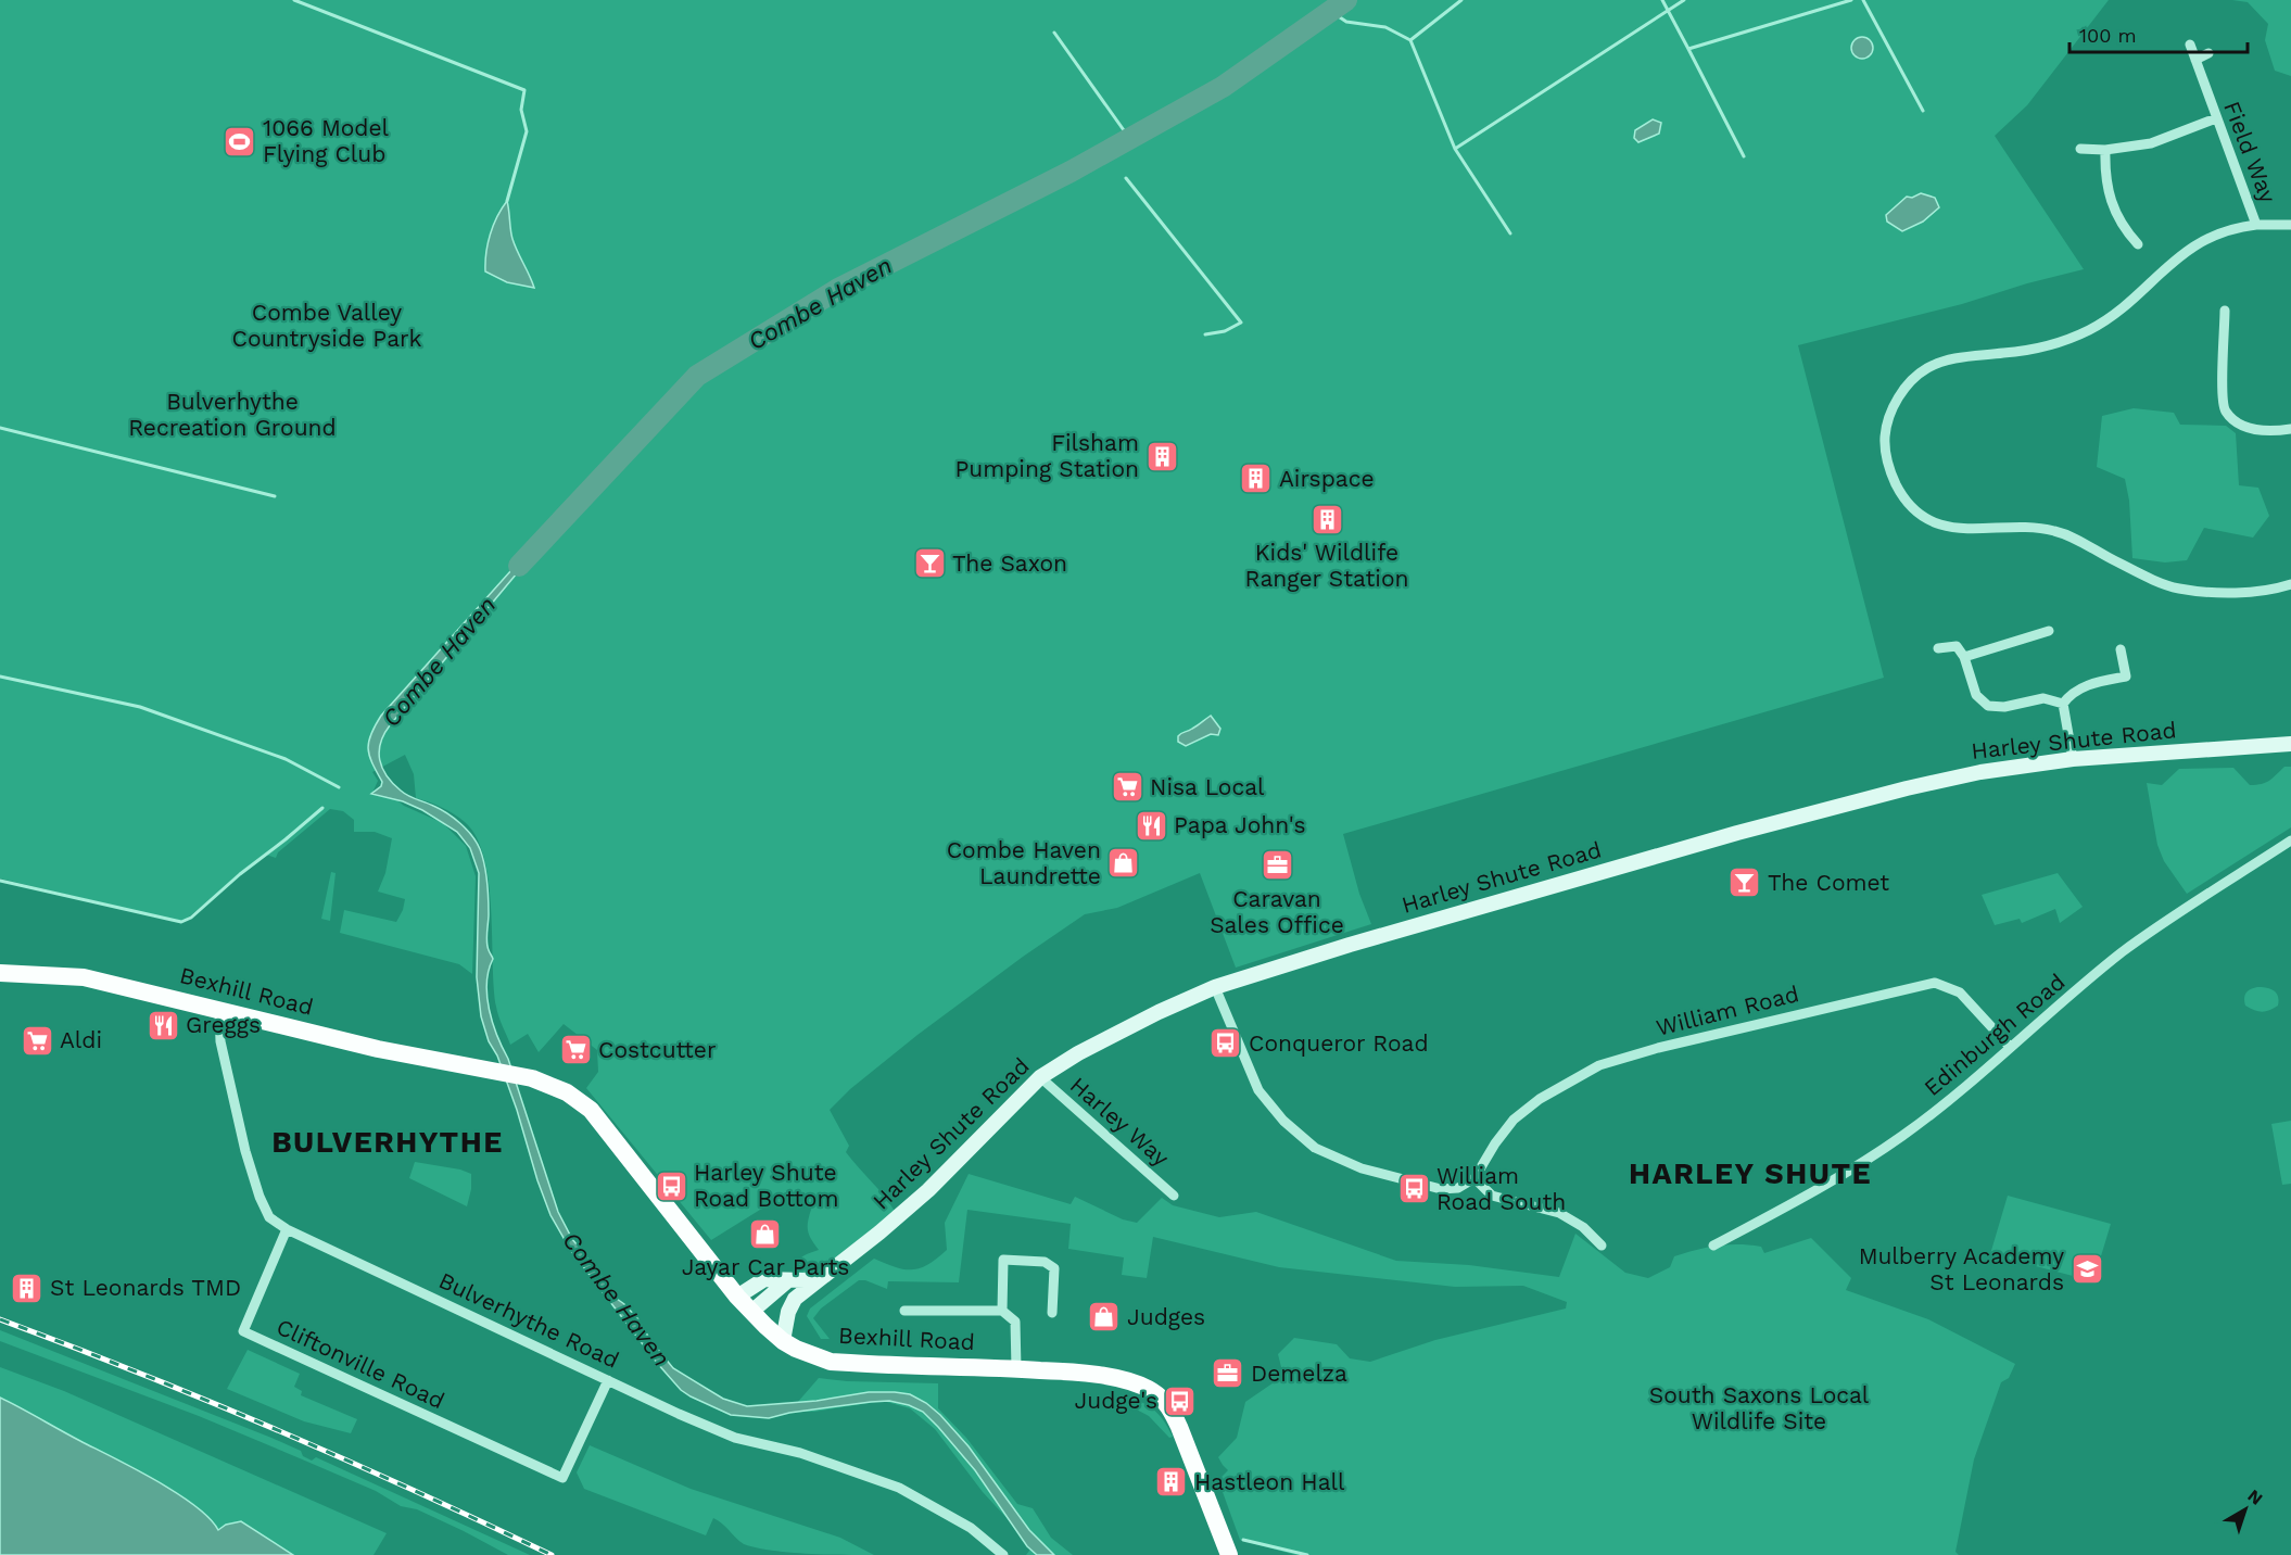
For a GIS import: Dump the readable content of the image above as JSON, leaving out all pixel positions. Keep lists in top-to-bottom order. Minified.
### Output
{"streets":{"highway":["Bexhill Road"],"main road":["Harley Shute Road"],"street":["Field Way","William Road","Edinburgh Road","Harley Way","Bulverhythe Road","Cliftonville Road"]},"crossings":[["Harley Shute Road","Bexhill Road"],["Harley Shute Road","Harley Way"],["Bexhill Road","Bulverhythe Road"],["William Road","Edinburgh Road"],["Bulverhythe Road","Cliftonville Road"]],"districts":["BULVERHYTHE","HARLEY SHUTE"],"water":["Combe Haven"],"parks":["Combe Valley Countryside Park","Bulverhythe Recreation Ground","South Saxons Local Wildlife Site"],"places":{"sports":["1066 Model Flying Club"],"building":["Filsham Pumping Station","Airspace","Kids' Wildlife Ranger Station","St Leonards TMD","Hastleon Hall"],"bar":["The Saxon","The Comet"],"supermarket":["Nisa Local","Aldi","Costcutter"],"restaurant":["Papa John's","Greggs"],"shop":["Combe Haven Laundrette","Jayar Car Parts","Judges"],"office":["Caravan Sales Office","Demelza"],"bus stop":["Conqueror Road","Harley Shute Road Bottom","William Road South","Judge's"],"school or university":["Mulberry Academy St Leonards"]},"scale_bar":"100 m","north":"top right"}
